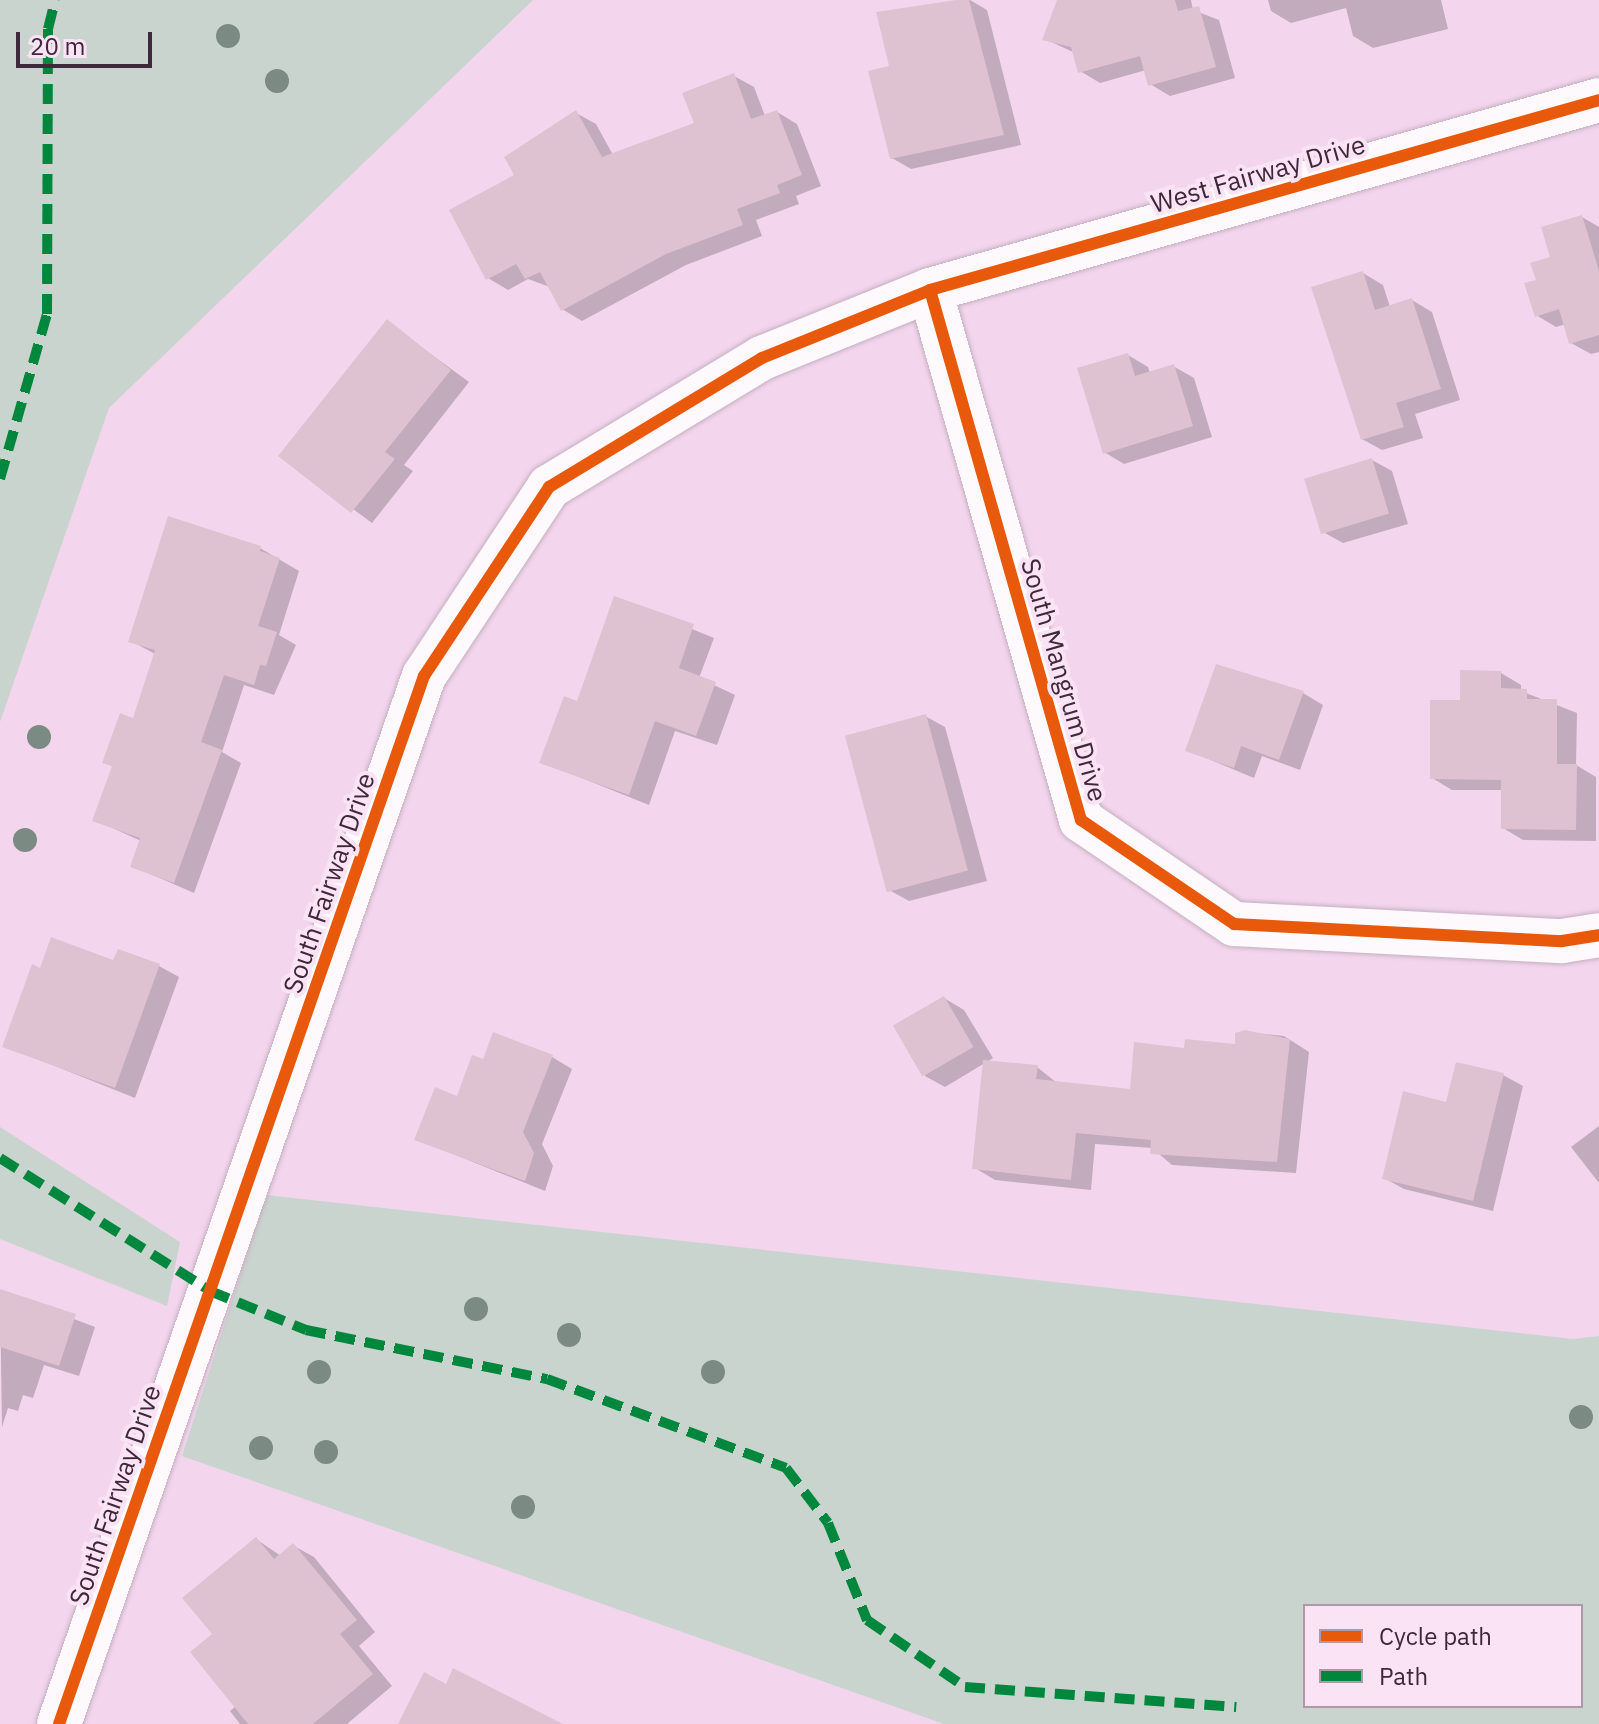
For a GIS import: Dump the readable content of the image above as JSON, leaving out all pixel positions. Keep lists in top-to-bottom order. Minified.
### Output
{"streets":{"street":["West Fairway Drive","South Mangrum Drive","South Fairway Drive"]},"crossings":[["West Fairway Drive","South Mangrum Drive"],["West Fairway Drive","South Fairway Drive"],["South Mangrum Drive","South Fairway Drive"]],"legend":["Cycle path","Path"],"scale_bar":"20 m"}
